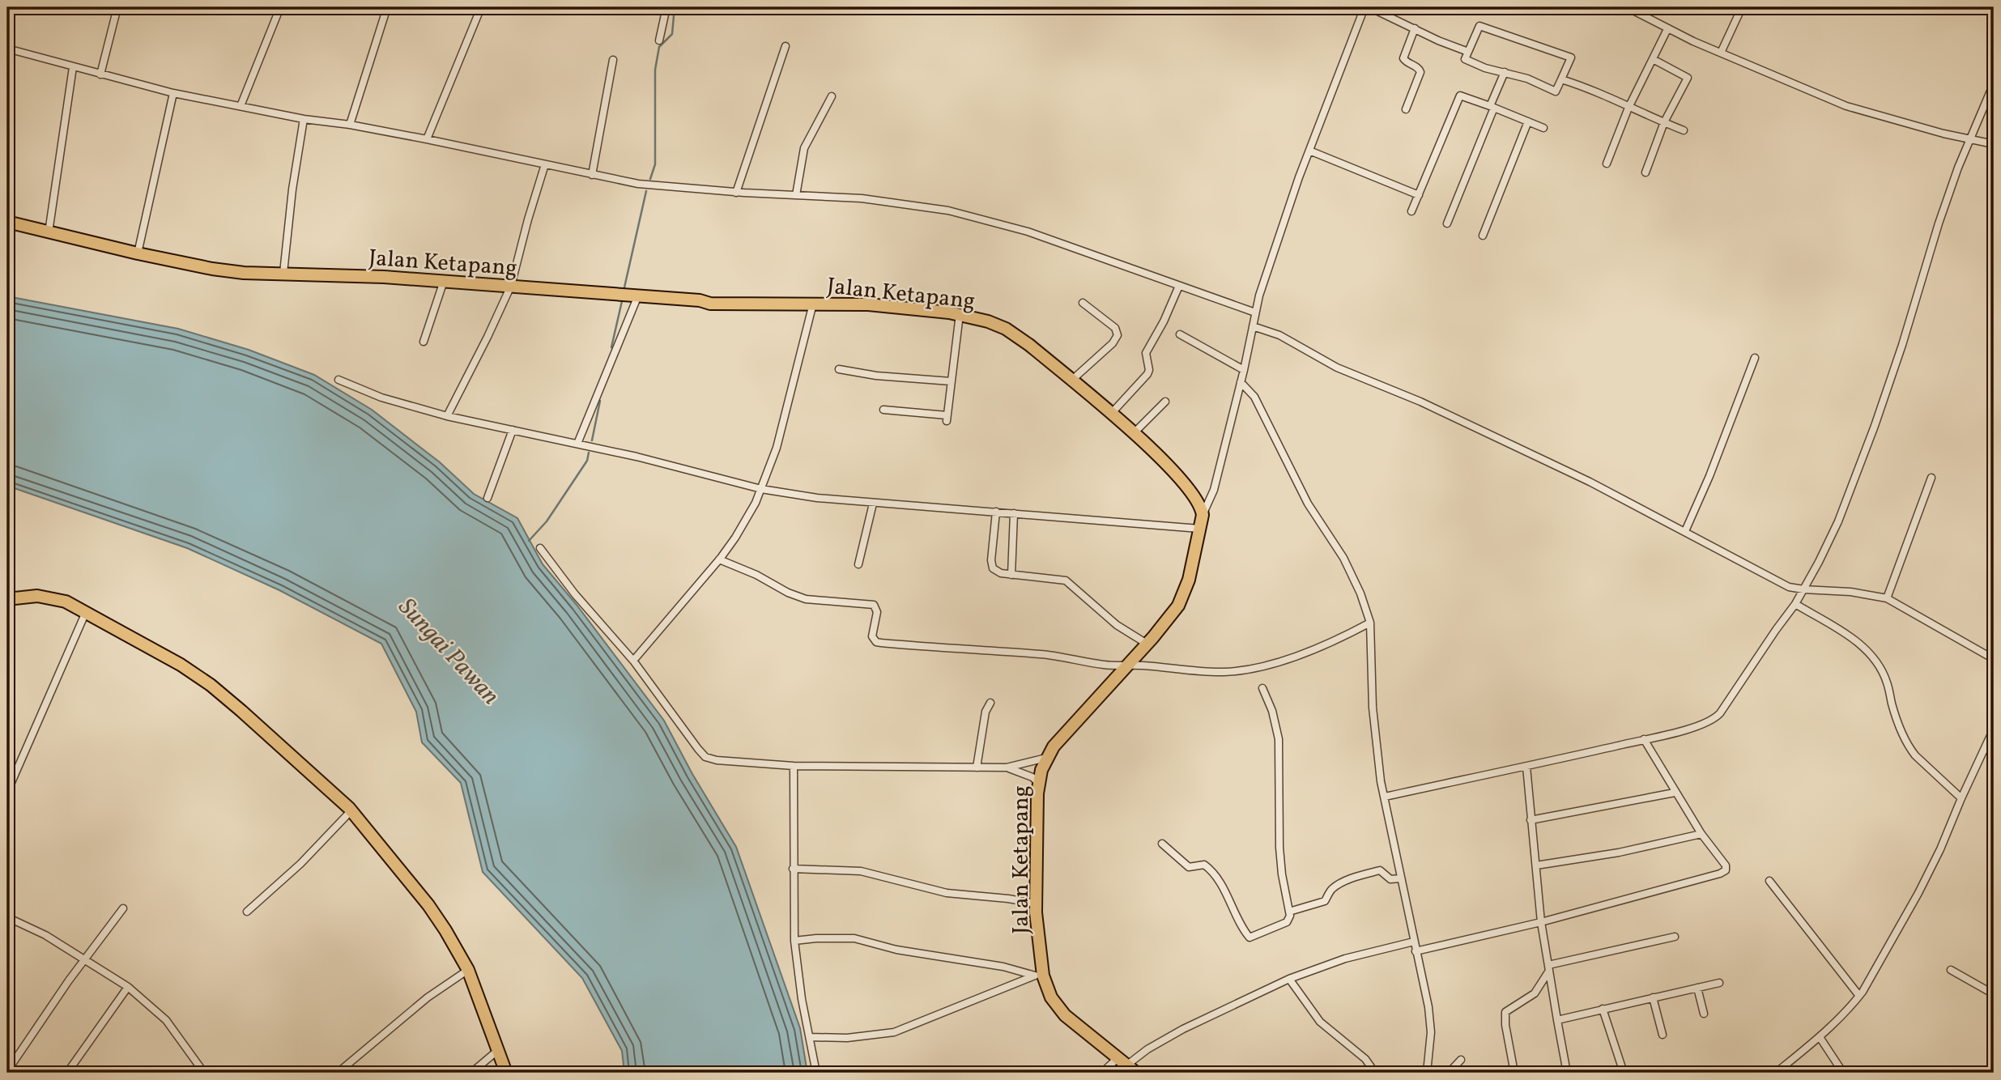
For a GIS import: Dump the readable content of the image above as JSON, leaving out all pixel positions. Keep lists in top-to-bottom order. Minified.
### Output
{"streets":{"main road":["Jalan Ketapang"]},"water":["Sungai Pawan"]}
